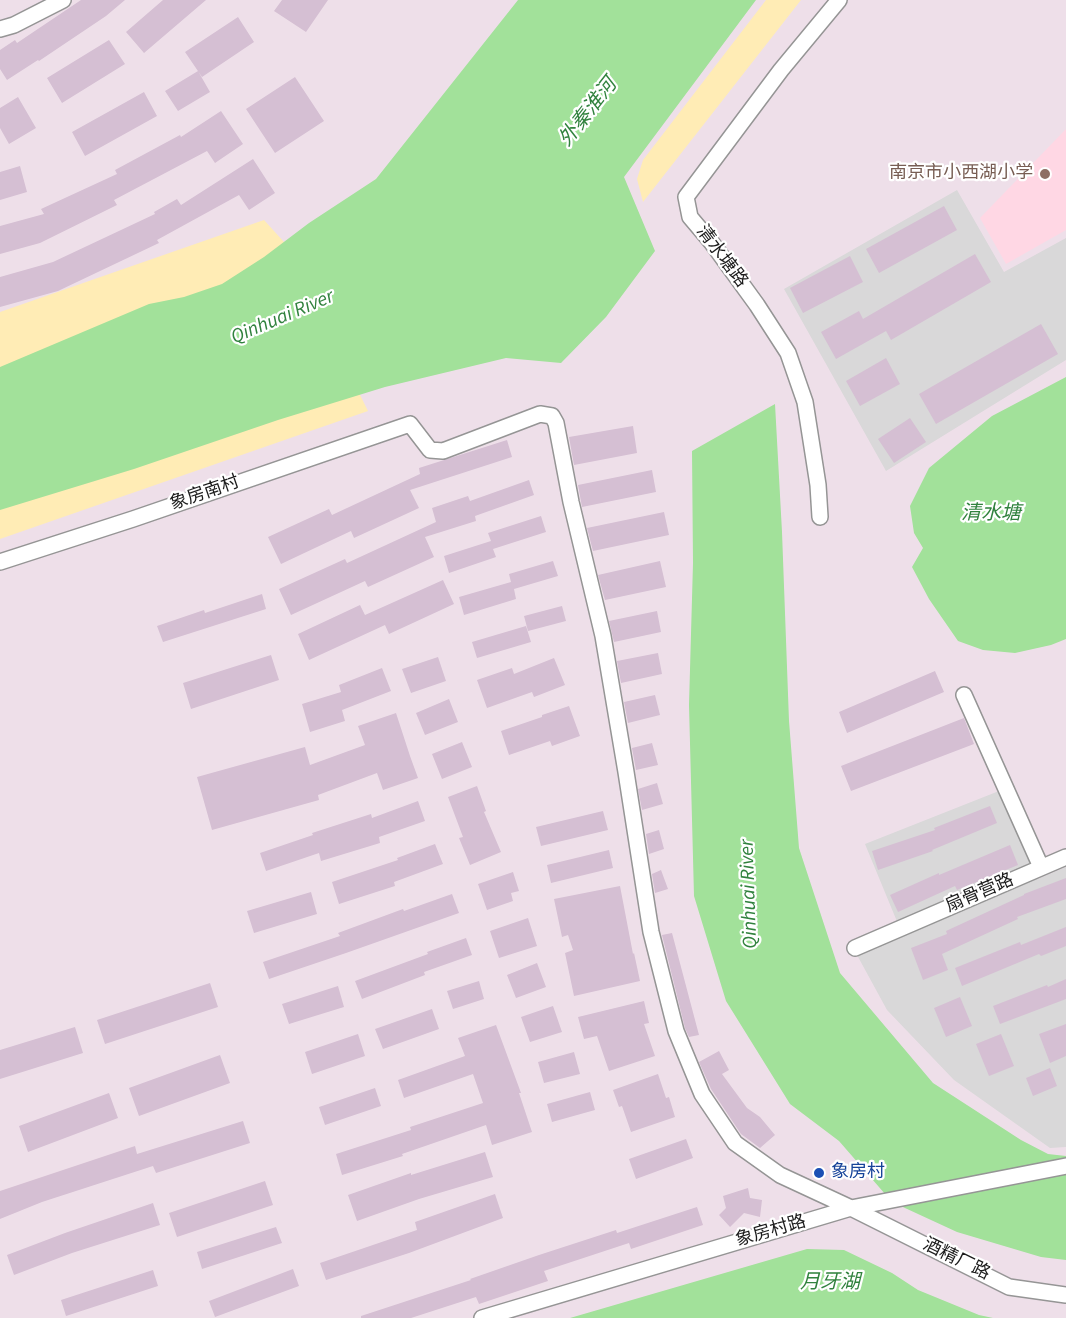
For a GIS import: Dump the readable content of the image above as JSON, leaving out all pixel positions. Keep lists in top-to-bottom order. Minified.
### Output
{"streets":{"street":["清水塘路","象房南村","扇骨营路","象房村路","酒精厂路"]},"crossings":[["象房南村","酒精厂路"],["象房村路","酒精厂路"]],"water":["外秦淮河","Qinhuai River","清水塘","月牙湖"],"places":["南京市小西湖小学","象房村"]}
